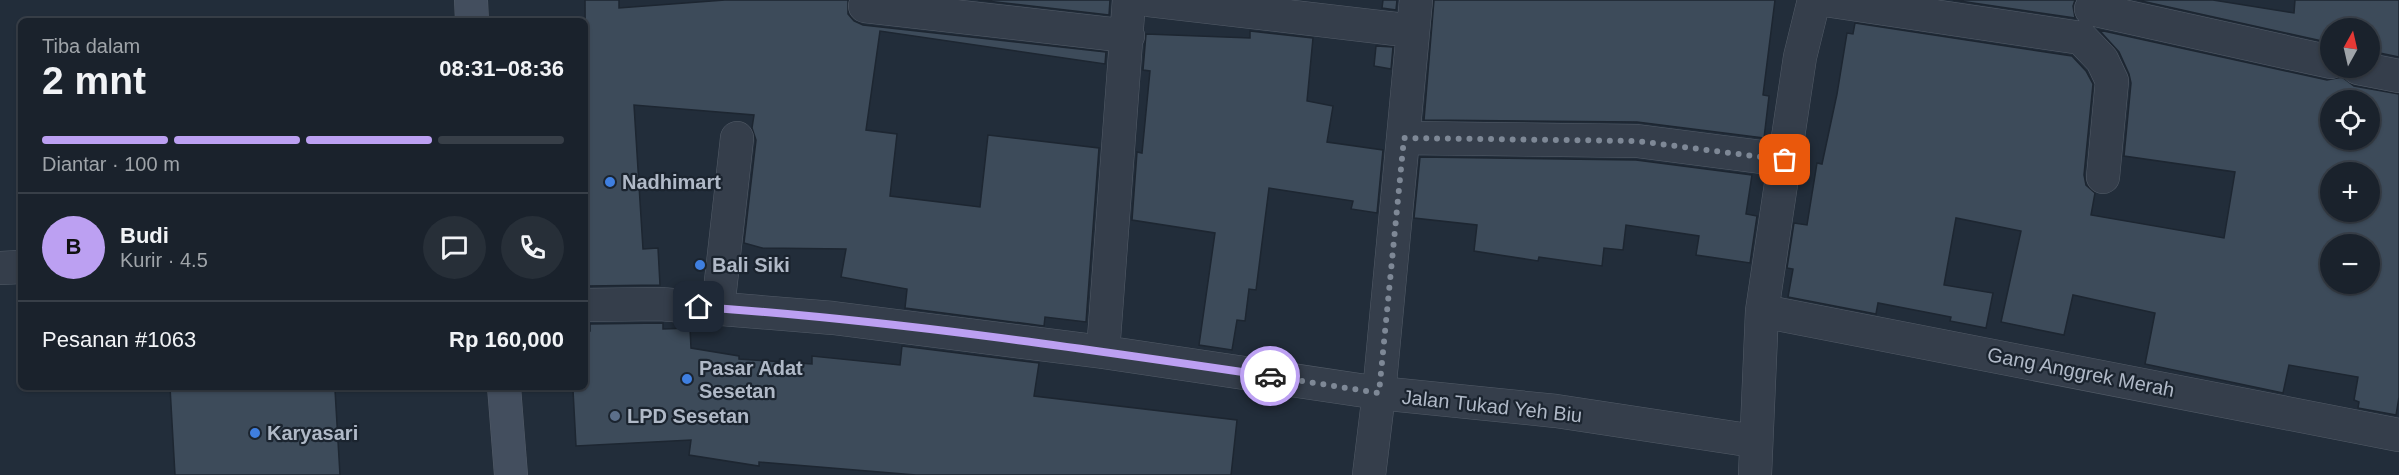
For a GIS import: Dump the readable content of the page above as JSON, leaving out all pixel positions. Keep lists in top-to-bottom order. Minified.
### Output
{"streets":{"street":["Gang Anggrek Merah","Jalan Tukad Yeh Biu"]},"places":["Nadhimart","Bali Siki","Pasar Adat Sesetan","LPD Sesetan","Karyasari"],"north":"top","page":{"map_buttons":["+","−"],"heading":["2 mnt","Tiba dalam","08:31–08:36"],"panel":["Budi","Kurir · 4.5","Pesanan #1063","Rp 160,000"],"bar":"Diantar · 100 m","round":"B"}}
